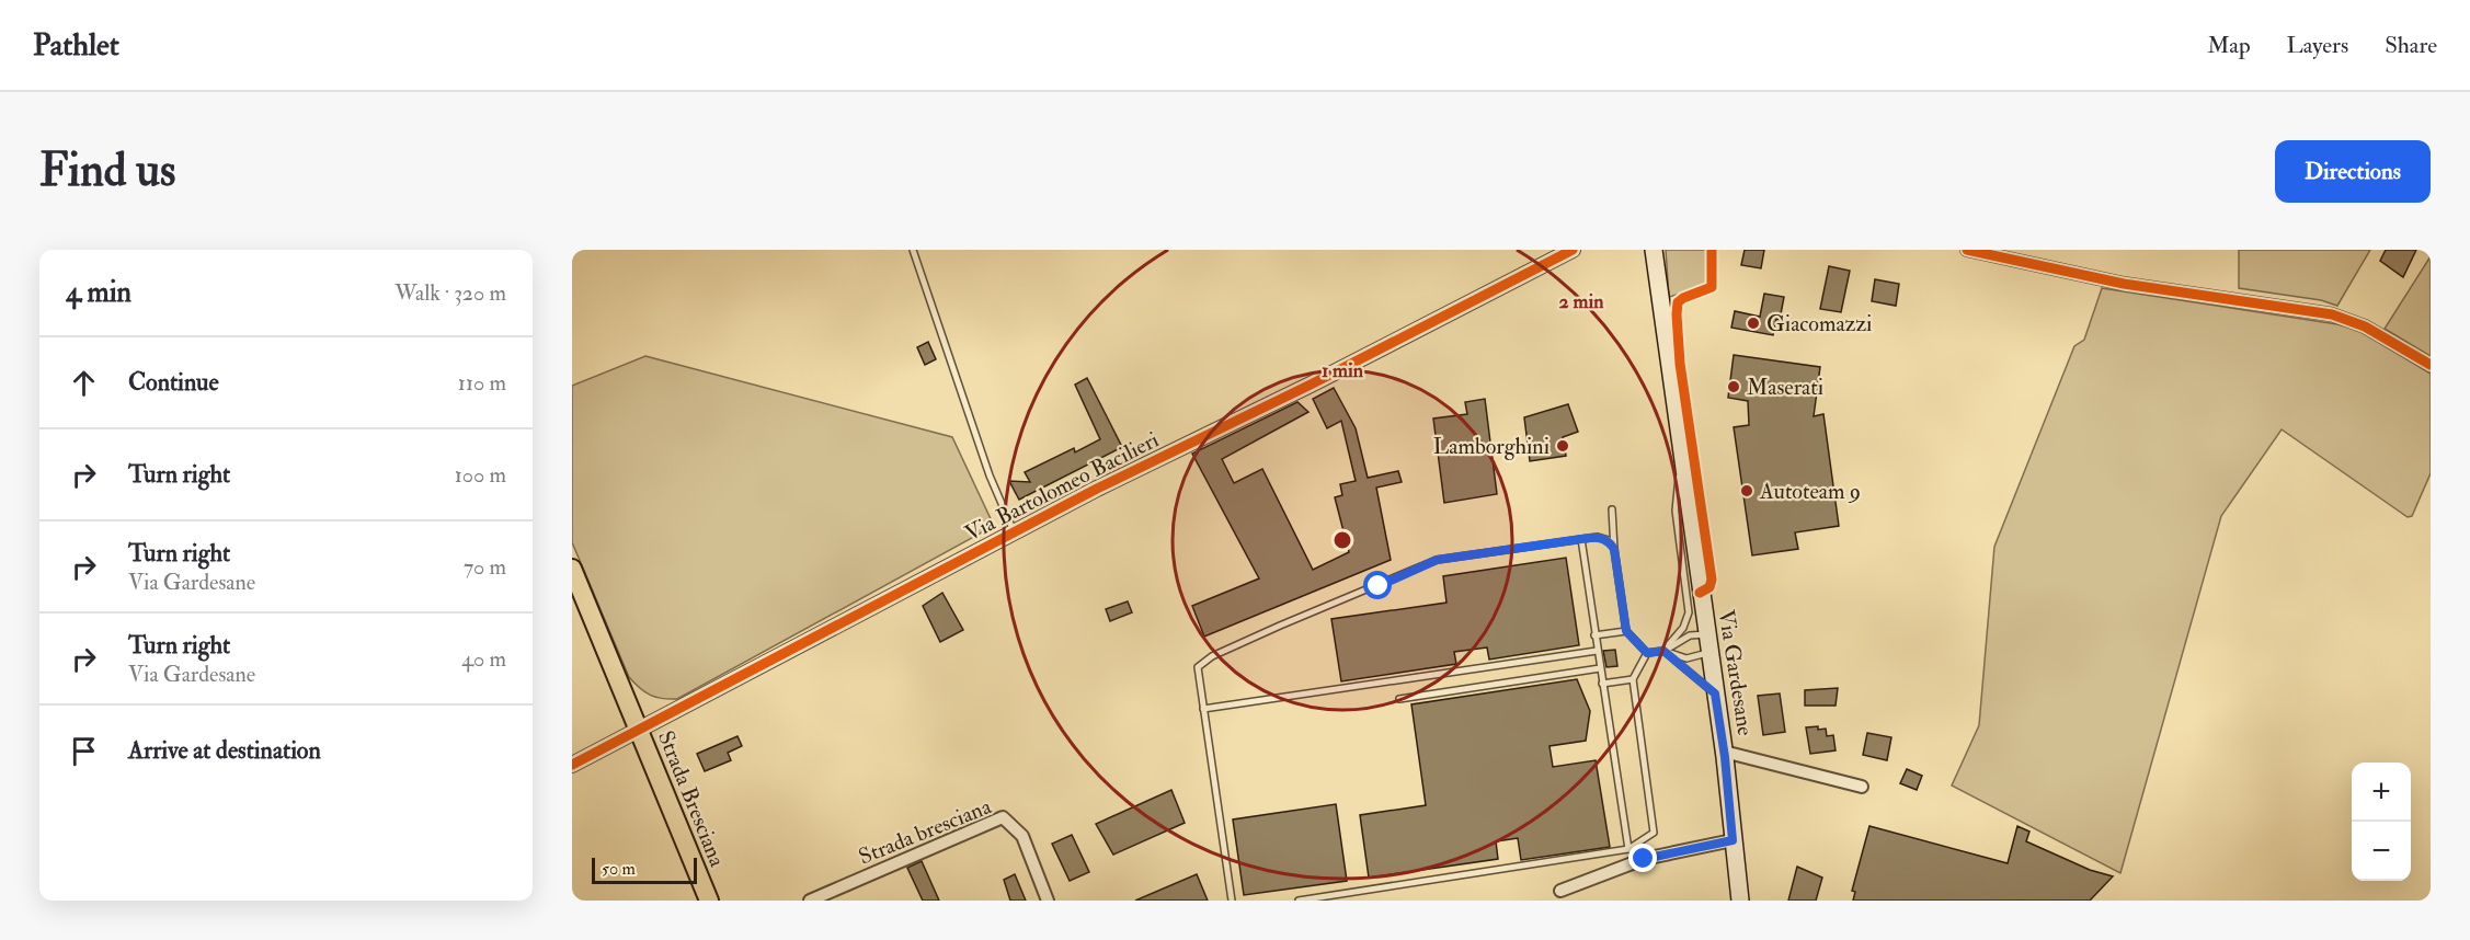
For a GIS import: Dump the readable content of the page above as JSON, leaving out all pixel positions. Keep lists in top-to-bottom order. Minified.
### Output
{"streets":{"main road":["Via Gardesane","Strada Bresciana"],"street":["Via Bartolomeo Bacilieri","Strada bresciana"]},"crossings":[["Via Bartolomeo Bacilieri","Strada Bresciana"]],"places":["Giacomazzi","Maserati","Lamborghini","Autoteam 9"],"scale_bar":"50 m","page":{"header":"Pathlet","nav":["Map","Layers","Share"],"buttons":"Directions","title":"Find us","heading":["4 min","Walk · 320 m"],"list":[["Continue","110 m"],["Turn right","100 m"],["Turn right","Via Gardesane","70 m"],["Turn right","Via Gardesane","40 m"],"Arrive at destination"],"map_buttons":["+","−"],"scale":"50 m"},"rings":["2 min","1 min"]}
